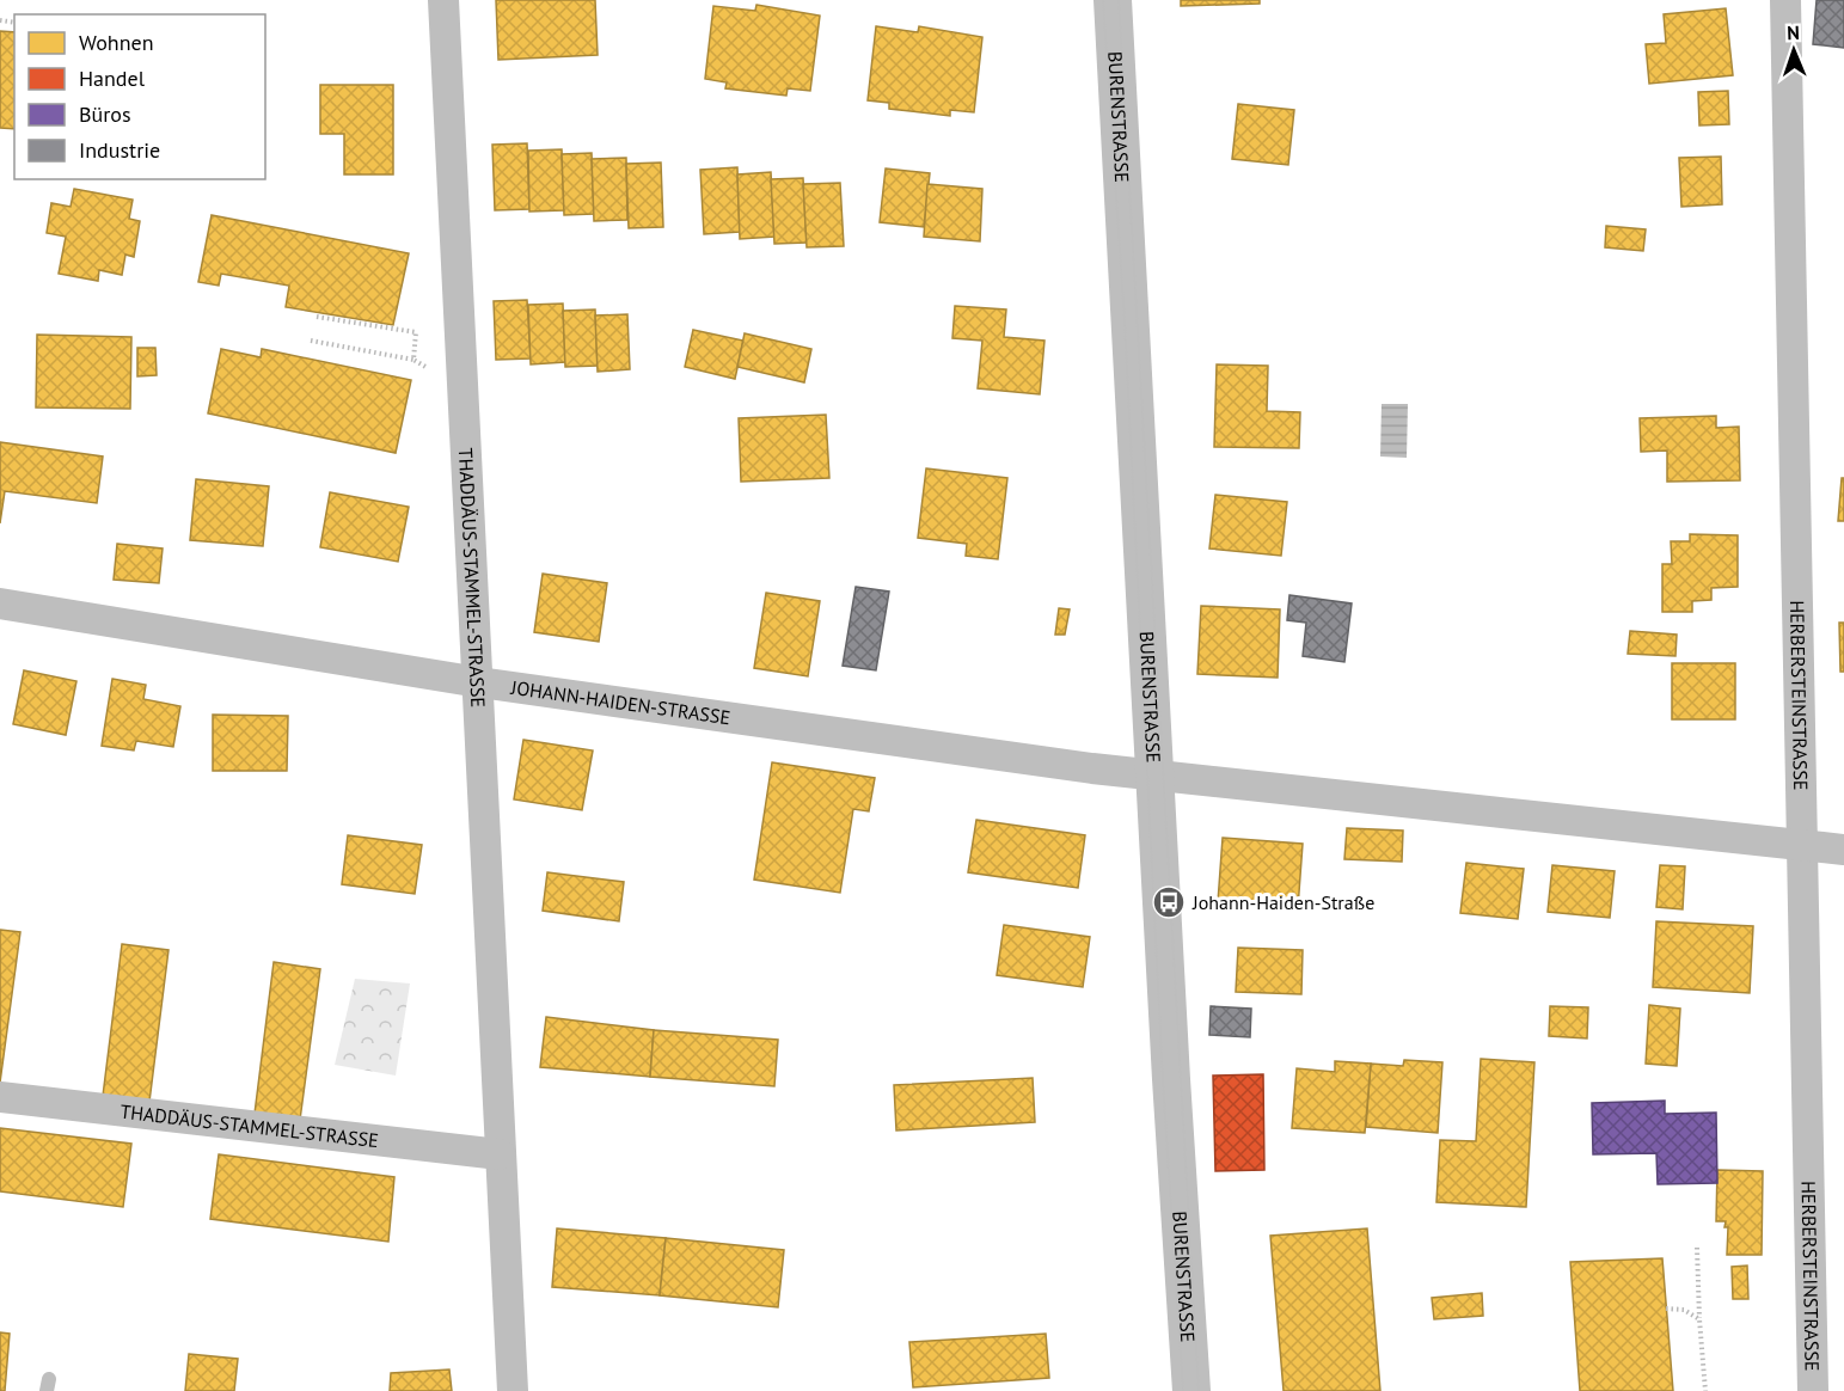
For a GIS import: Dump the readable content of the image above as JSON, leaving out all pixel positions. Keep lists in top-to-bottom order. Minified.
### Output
{"streets":{"street":["BURENSTRASSE","THADDÄUS-STAMMEL-STRASSE","HERBERSTEINSTRASSE","JOHANN-HAIDEN-STRASSE"]},"crossings":[["BURENSTRASSE","JOHANN-HAIDEN-STRASSE"],["THADDÄUS-STAMMEL-STRASSE","JOHANN-HAIDEN-STRASSE"],["HERBERSTEINSTRASSE","JOHANN-HAIDEN-STRASSE"]],"places":{"bus stop":["Johann-Haiden-Straße"]},"legend":["Wohnen","Handel","Büros","Industrie"],"north":"top"}
